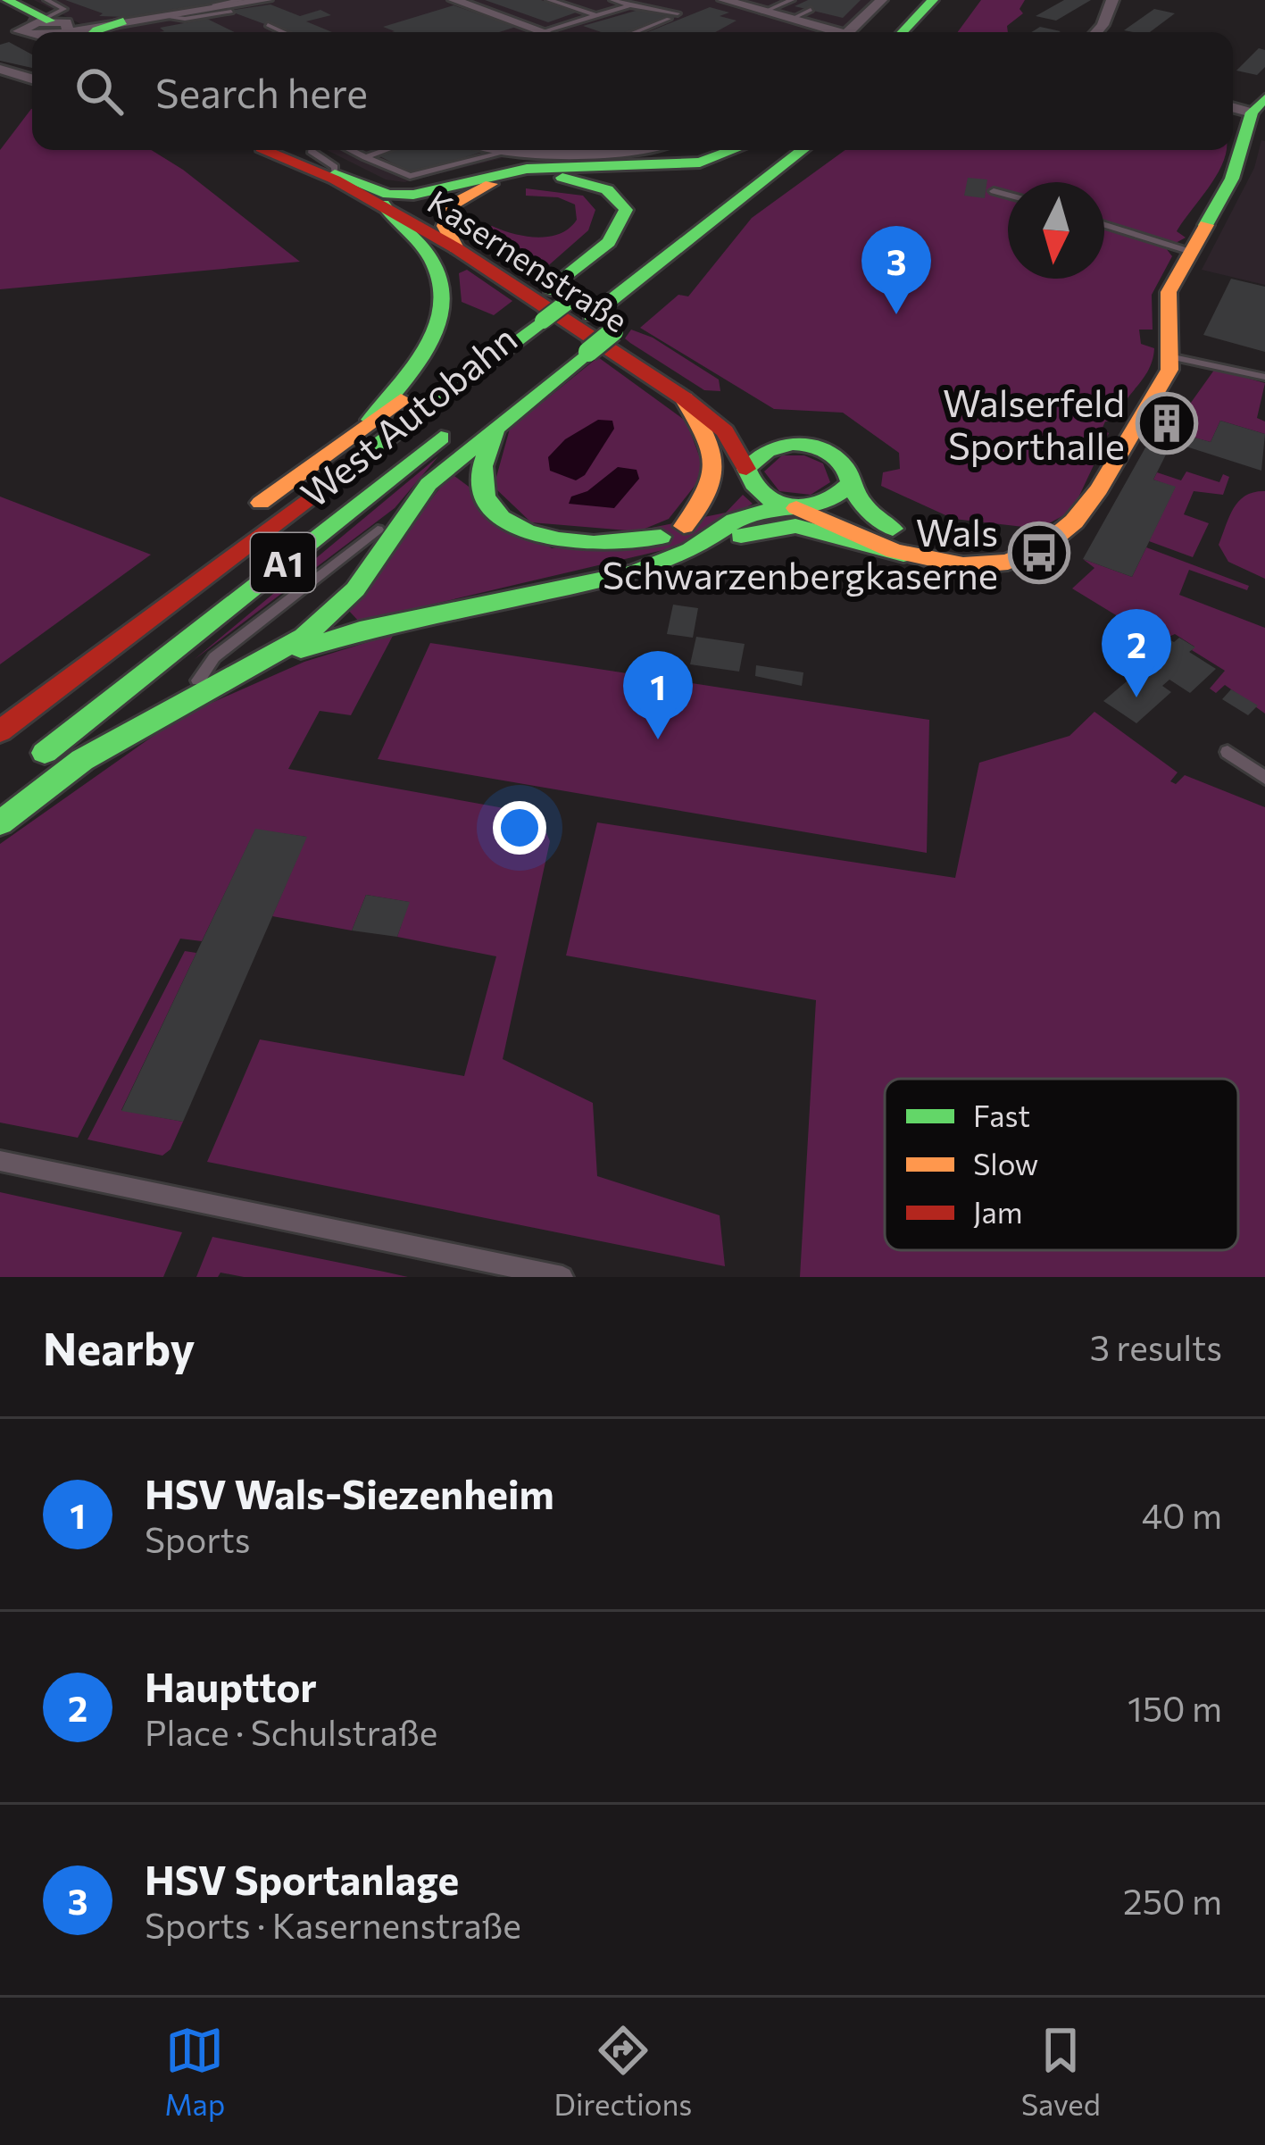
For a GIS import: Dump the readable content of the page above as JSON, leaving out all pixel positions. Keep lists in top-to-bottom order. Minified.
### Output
{"streets":{"main road":["Kasernenstraße","West Autobahn","A1"]},"places":{"building":["Walserfeld Sporthalle"],"bus stop":["Wals Schwarzenbergkaserne"]},"legend":["Fast","Slow","Jam"],"north":"bottom","page":{"search":"Search here","pins":["3","2","1"],"heading":["Nearby","3 results"],"list":[{"mark":"1","name":"HSV Wals-Siezenheim","note":"Sports","value":"40 m"},{"mark":"2","name":"Haupttor","note":"Place · Schulstraße","value":"150 m"},{"mark":"3","name":"HSV Sportanlage","note":"Sports · Kasernenstraße","value":"250 m"}],"nav":["Map","Directions","Saved"]}}
